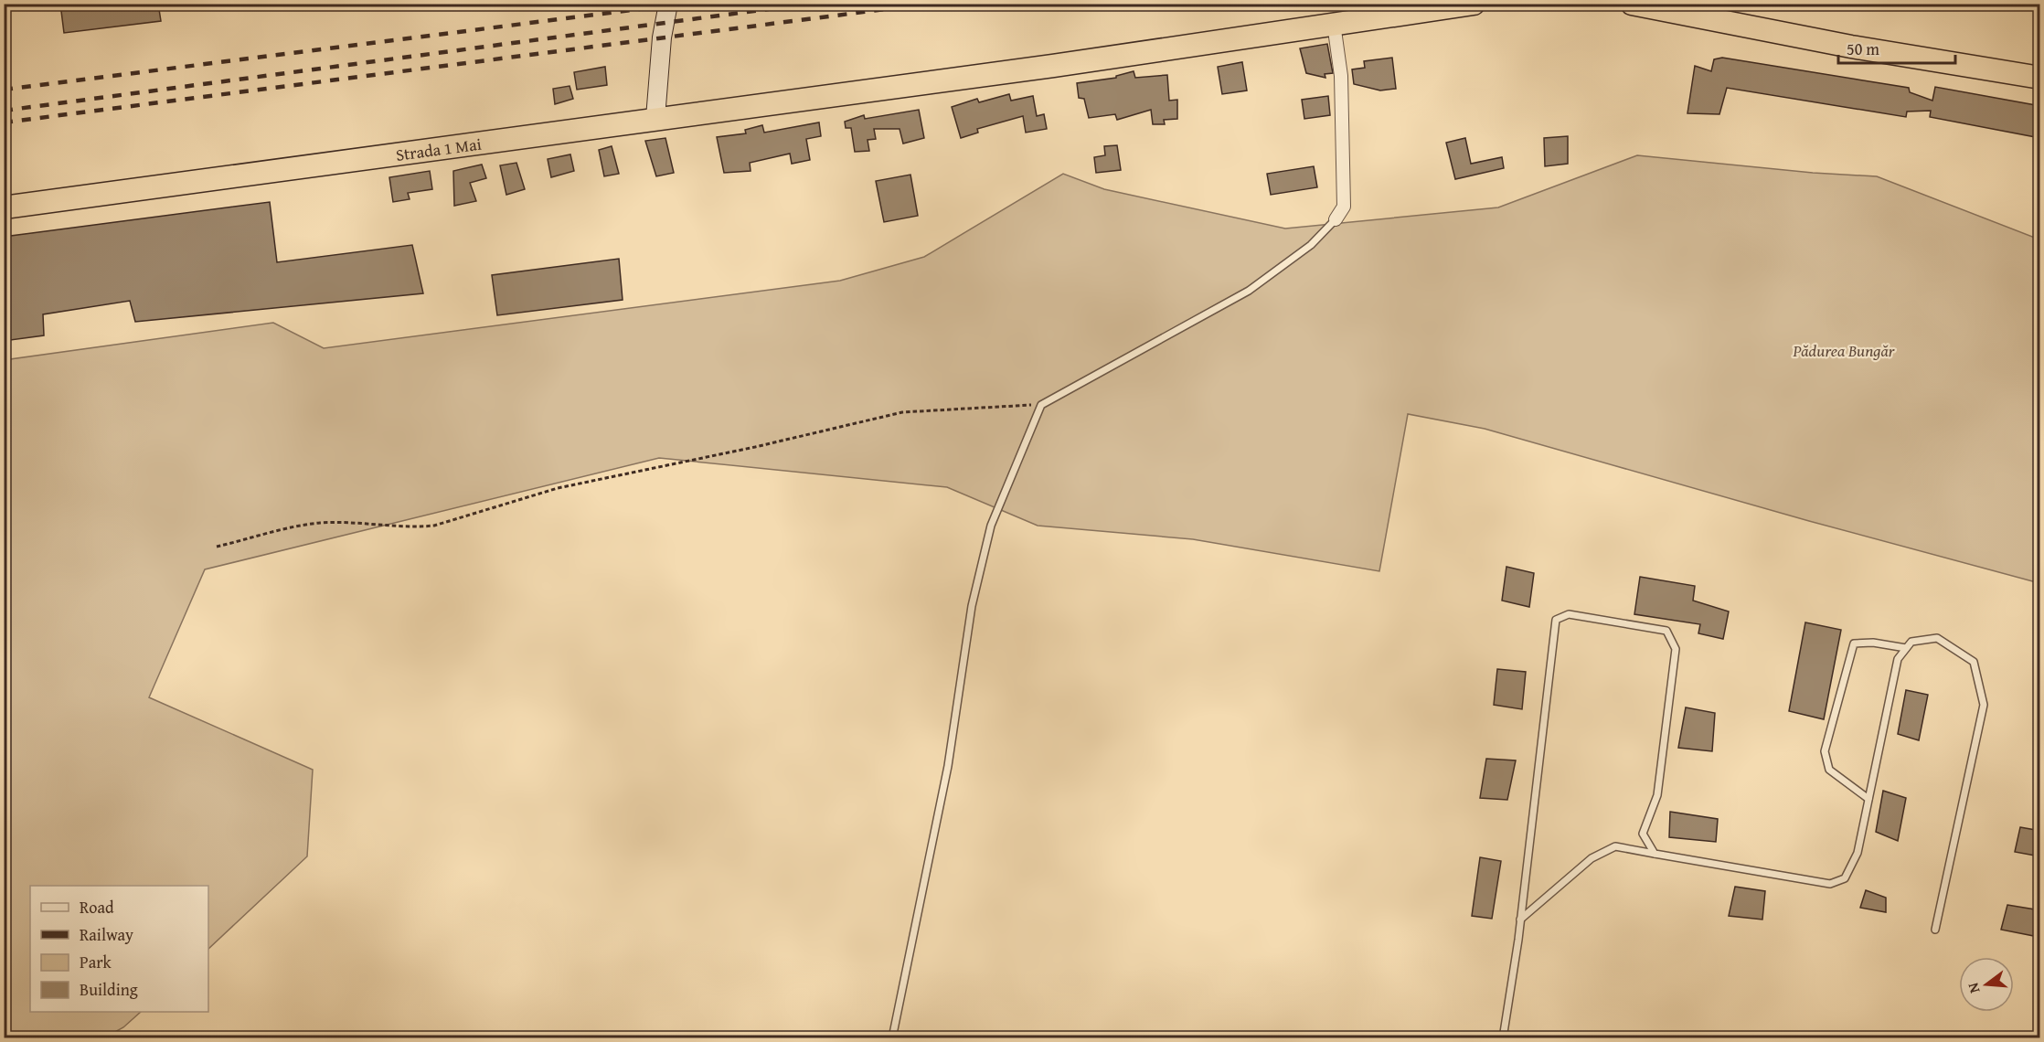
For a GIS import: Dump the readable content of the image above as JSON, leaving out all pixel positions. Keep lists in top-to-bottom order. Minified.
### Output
{"streets":{"highway":["Strada 1 Mai"]},"parks":["Pădurea Bungăr"],"legend":["Road","Railway","Park","Building"],"scale_bar":"50 m","north":"left"}
